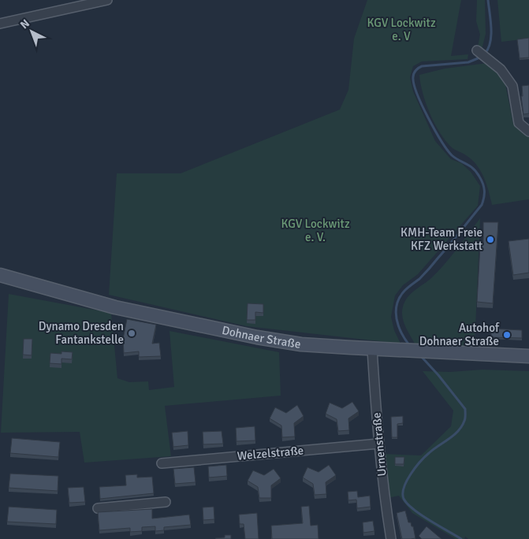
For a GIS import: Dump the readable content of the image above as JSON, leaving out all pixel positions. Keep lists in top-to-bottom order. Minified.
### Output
{"streets":{"main road":["Dohnaer Straße"],"street":["Urnenstraße","Welzelstraße"]},"crossings":[["Dohnaer Straße","Urnenstraße"],["Urnenstraße","Welzelstraße"]],"parks":["KGV Lockwitz e. V","KGV Lockwitz e. V."],"places":["KMH-Team Freie KFZ Werkstatt","Dynamo Dresden Fantankstelle","Autohof Dohnaer Straße"],"north":"top left"}
